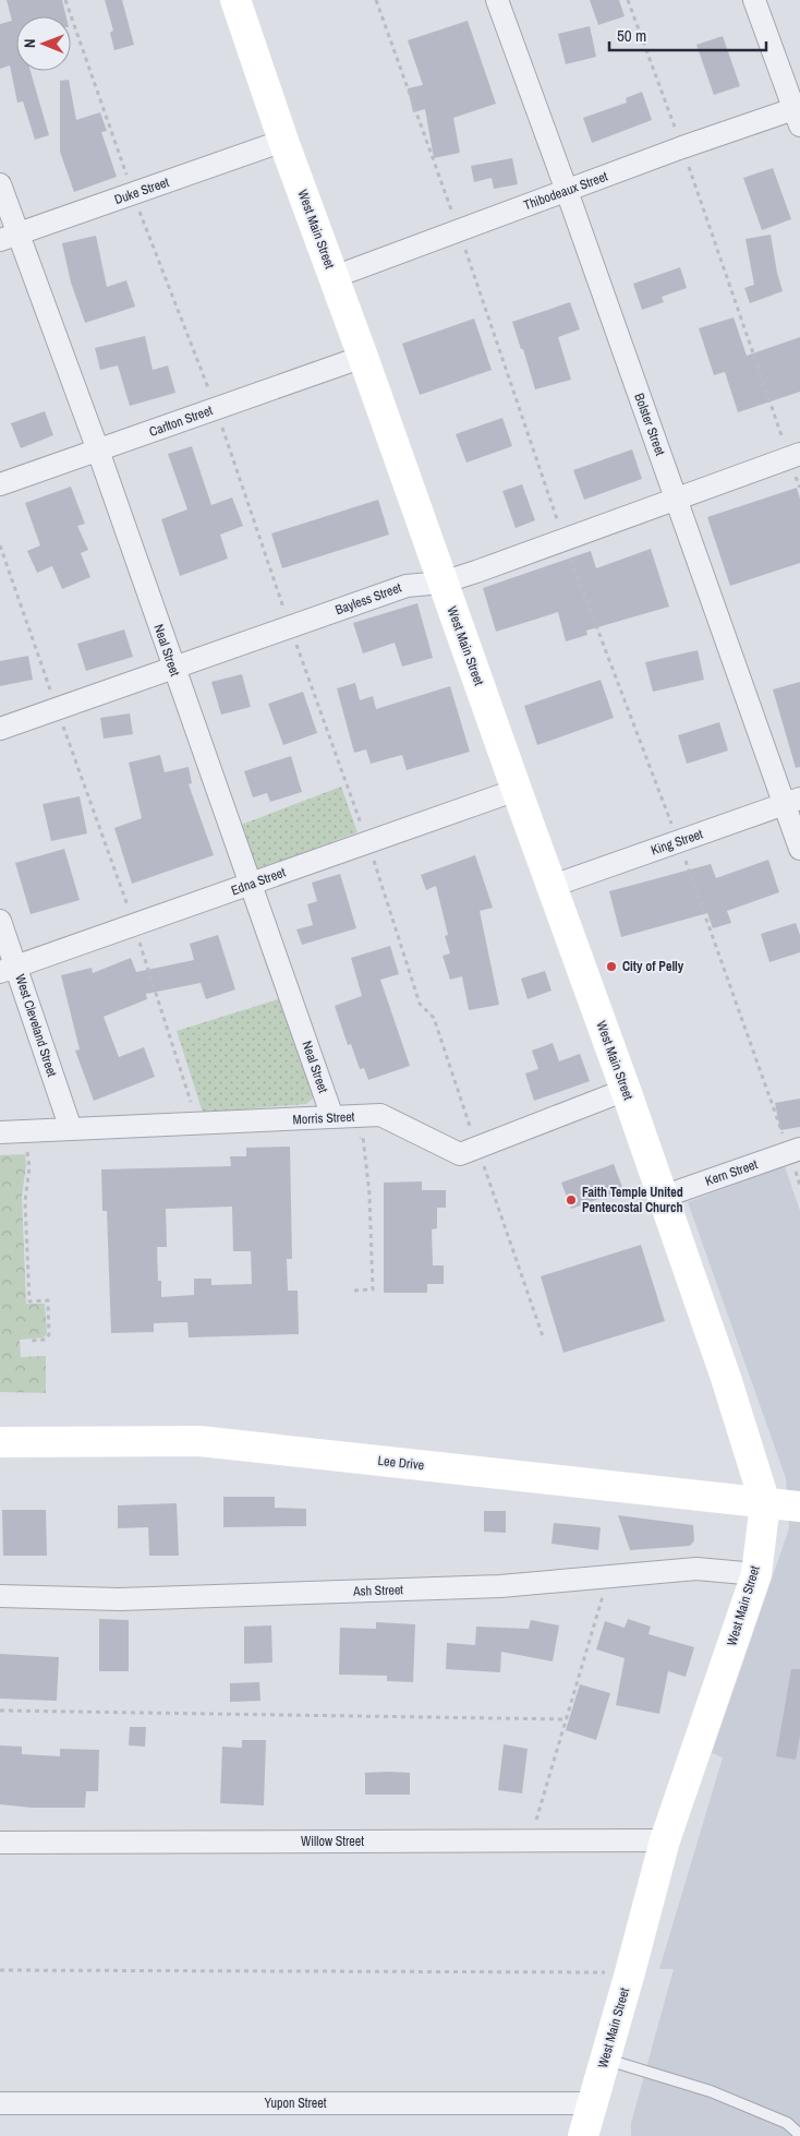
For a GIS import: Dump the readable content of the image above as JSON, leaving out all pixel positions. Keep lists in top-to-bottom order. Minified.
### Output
{"streets":{"main road":["West Main Street","Lee Drive"],"street":["Duke Street","Thibodeaux Street","Carlton Street","Bolster Street","Bayless Street","Neal Street","King Street","Edna Street","West Cleveland Street","Morris Street","Kern Street","Ash Street","Willow Street","Yupon Street"]},"crossings":[["Duke Street","West Main Street"],["Duke Street","Neal Street"],["Thibodeaux Street","West Main Street"],["Thibodeaux Street","Bolster Street"],["West Main Street","Carlton Street"],["West Main Street","Bayless Street"],["West Main Street","King Street"],["West Main Street","Edna Street"],["West Main Street","Morris Street"],["West Main Street","Kern Street"],["West Main Street","Lee Drive"],["West Main Street","Ash Street"],["West Main Street","Willow Street"],["West Main Street","Yupon Street"],["Carlton Street","Neal Street"],["Bolster Street","Bayless Street"],["Bolster Street","King Street"],["Bayless Street","Neal Street"],["Neal Street","Edna Street"],["Neal Street","Morris Street"],["Edna Street","West Cleveland Street"],["West Cleveland Street","Morris Street"]],"places":["City of Pelly","Faith Temple United Pentecostal Church"],"scale_bar":"50 m","north":"left"}
